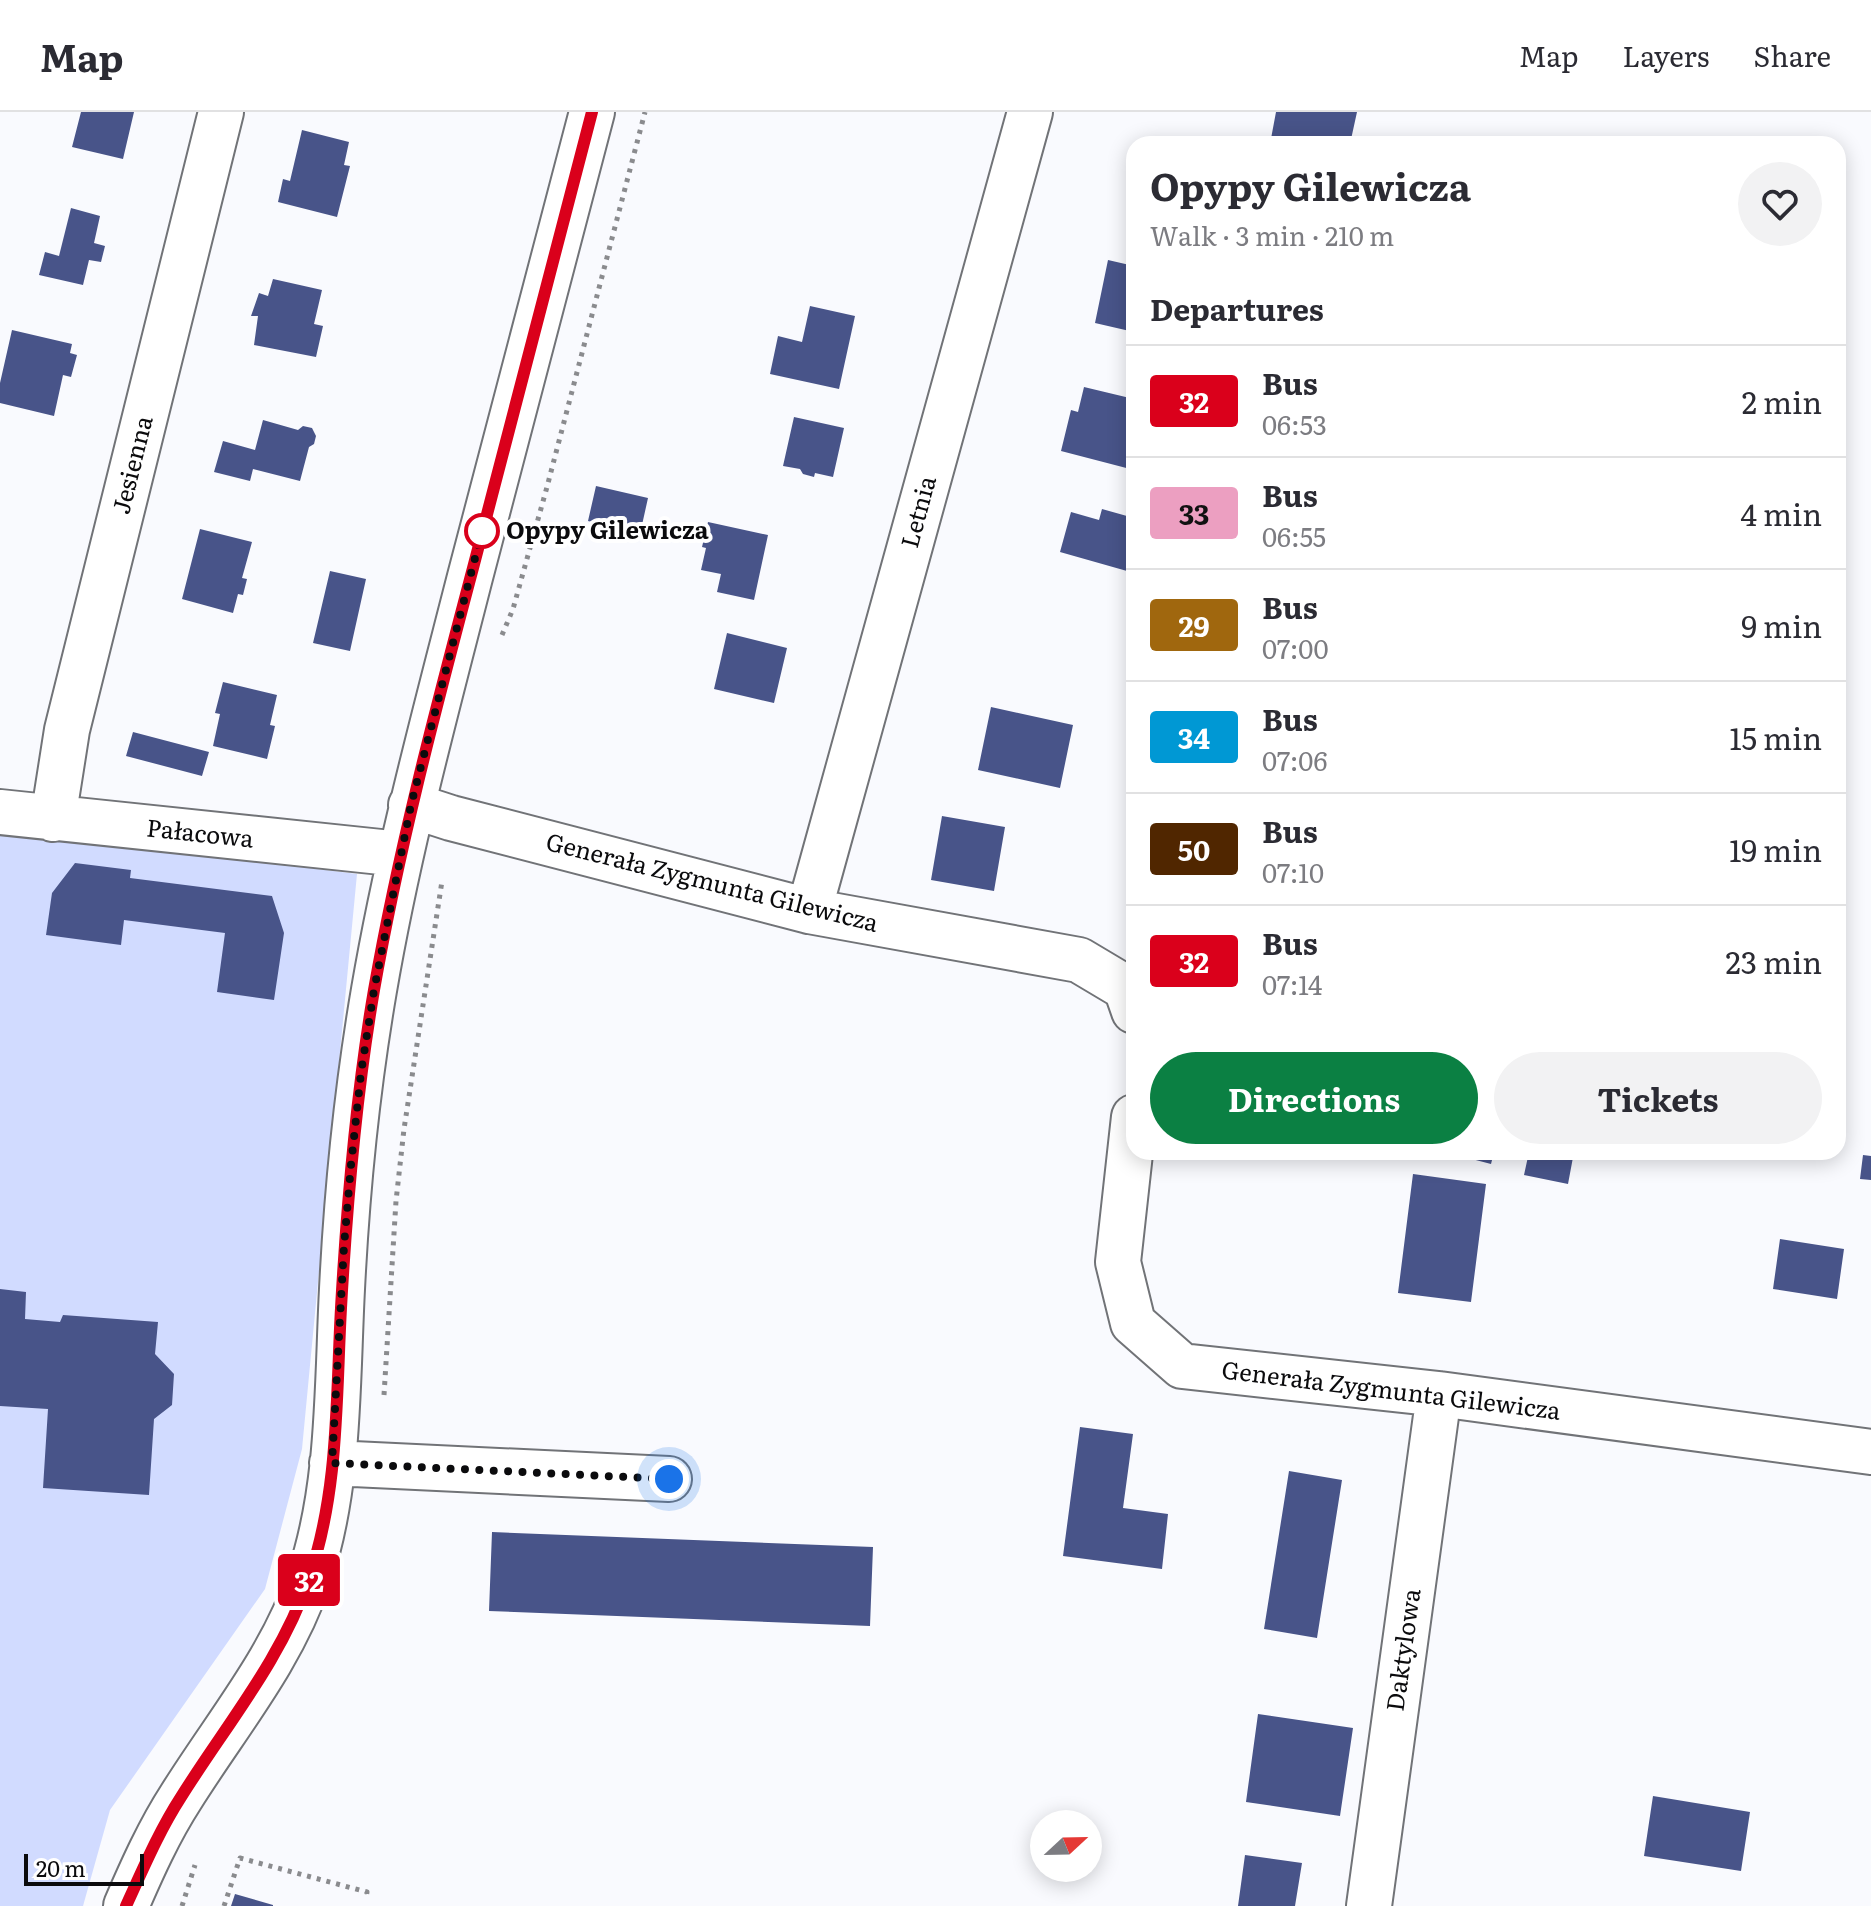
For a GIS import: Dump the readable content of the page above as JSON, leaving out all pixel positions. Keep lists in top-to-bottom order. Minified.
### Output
{"streets":{"street":["Jesienna","Letnia","Pałacowa","Generała Zygmunta Gilewicza","Daktylowa"]},"crossings":[["Jesienna","Pałacowa"],["Letnia","Generała Zygmunta Gilewicza"],["Generała Zygmunta Gilewicza","Daktylowa"]],"places":["Opypy Gilewicza"],"lines":["bus line 32"],"scale_bar":"20 m","north":"right","page":{"header":"Map","nav":["Map","Layers","Share"],"on_map":"32","heading":[["Opypy Gilewicza","Walk · 3 min · 210 m"],"Departures"],"list":[{"mark":"32","name":"Bus","note":"06:53","value":"2 min"},{"mark":"33","name":"Bus","note":"06:55","value":"4 min"},{"mark":"29","name":"Bus","note":"07:00","value":"9 min"},{"mark":"34","name":"Bus","note":"07:06","value":"15 min"},{"mark":"50","name":"Bus","note":"07:10","value":"19 min"},{"mark":"32","name":"Bus","note":"07:14","value":"23 min"}],"buttons":["Directions","Tickets"],"scale":"20 m"}}
